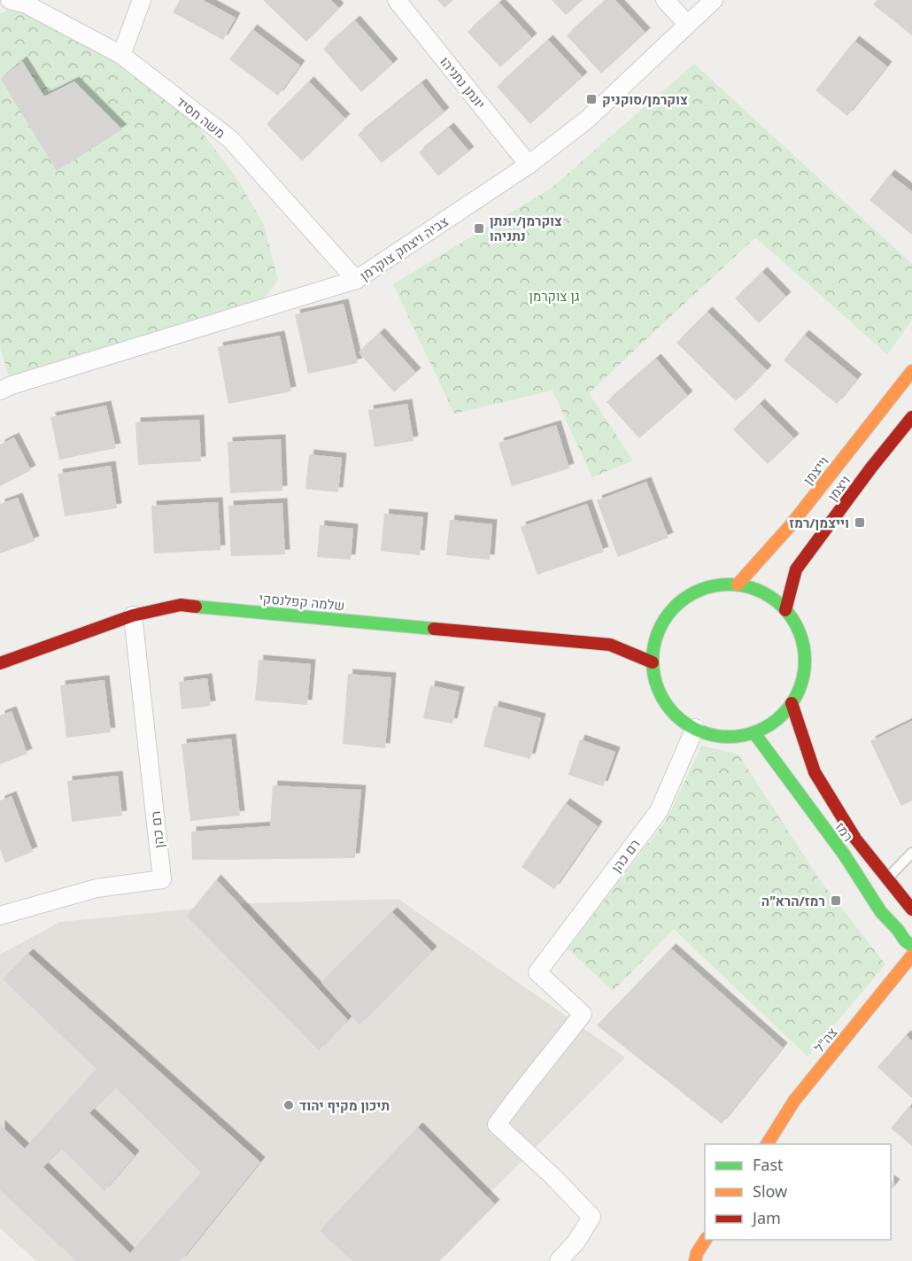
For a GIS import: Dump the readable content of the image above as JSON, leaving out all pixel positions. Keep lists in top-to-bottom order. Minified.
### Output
{"streets":{"street":["יונתן נתניהו","משה חסיד","צביה ויצחק צוקרמן","וייצמן","ויצמן","שלמה קפלנסקי","רם כהן","רמז","צה\"ל"]},"crossings":[["יונתן נתניהו","צביה ויצחק צוקרמן"],["משה חסיד","צביה ויצחק צוקרמן"],["וייצמן","ויצמן"],["וייצמן","רם כהן"],["וייצמן","רמז"],["ויצמן","רם כהן"],["ויצמן","רמז"],["שלמה קפלנסקי","רם כהן"],["רם כהן","רמז"]],"parks":["גן צוקרמן"],"places":{"transit":["צוקרמן/סוקניק","צוקרמן/יונתן נתניהו","וייצמן/רמז","רמז/הרא״ה"],"other":["תיכון מקיף יהוד"]},"legend":["Fast","Slow","Jam"]}
